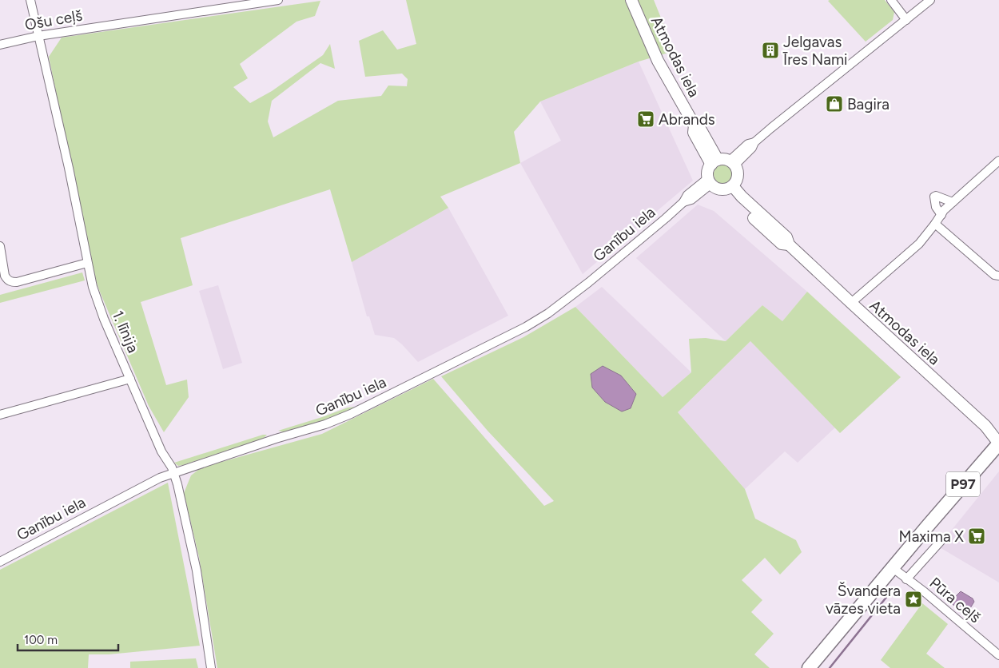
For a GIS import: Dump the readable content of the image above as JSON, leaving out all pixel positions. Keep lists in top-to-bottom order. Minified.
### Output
{"streets":{"main road":["Atmodas iela","P97"],"street":["Ošu ceļš","Ganību iela","1. līnija","Pūra ceļš"]},"crossings":[["Ošu ceļš","1. līnija"],["Atmodas iela","Ganību iela"],["Atmodas iela","P97"],["Ganību iela","1. līnija"],["P97","Pūra ceļš"]],"places":{"building":["Jelgavas Īres Nami"],"shop":["Bagira"],"supermarket":["Abrands","Maxima X"],"place":["Švandera vāzes vieta"]},"scale_bar":"100 m"}
